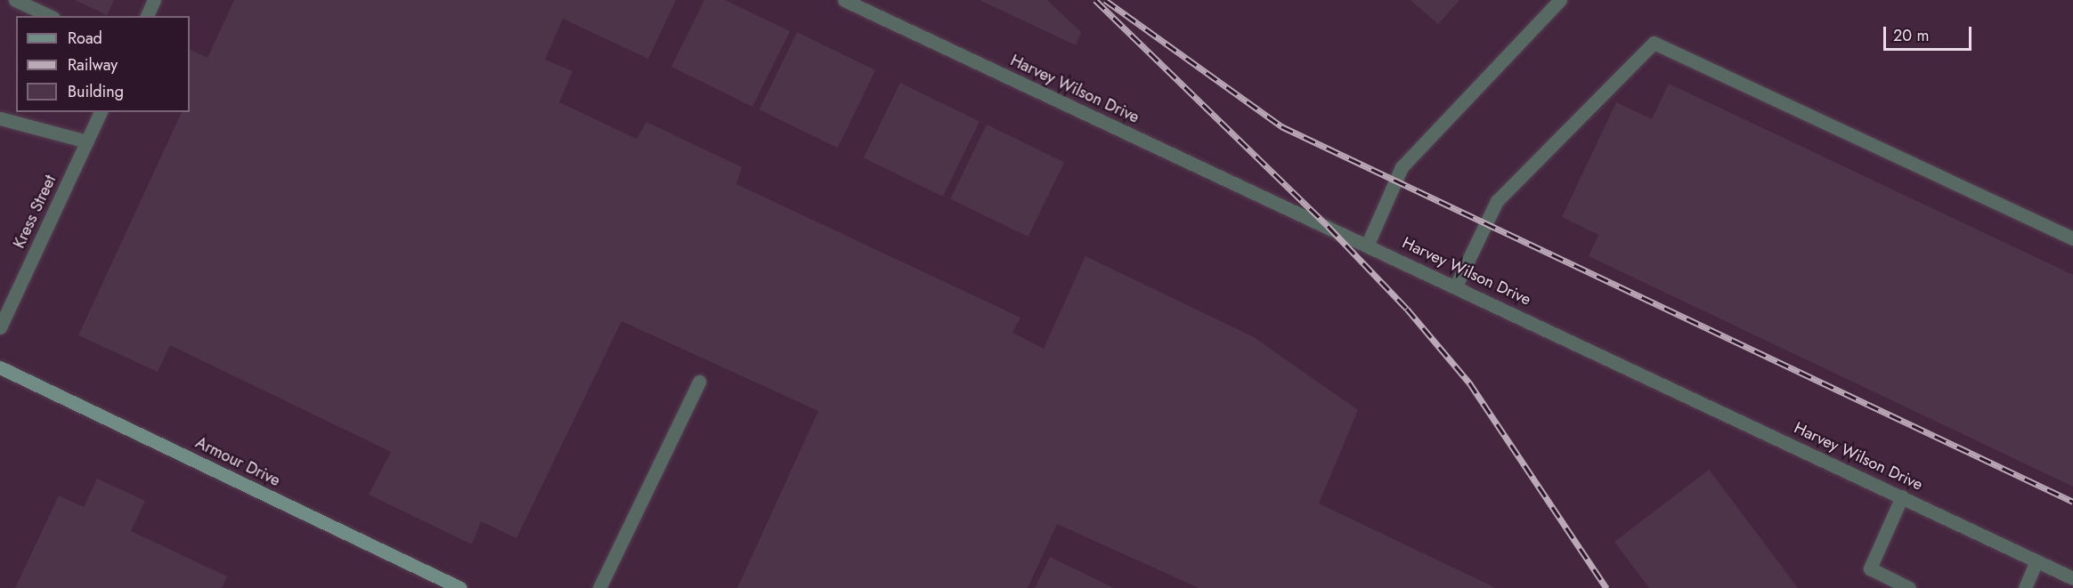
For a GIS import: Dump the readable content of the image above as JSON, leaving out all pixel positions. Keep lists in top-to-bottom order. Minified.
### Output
{"streets":{"street":["Harvey Wilson Drive","Kress Street","Armour Drive"]},"legend":["Road","Railway","Building"],"scale_bar":"20 m"}
